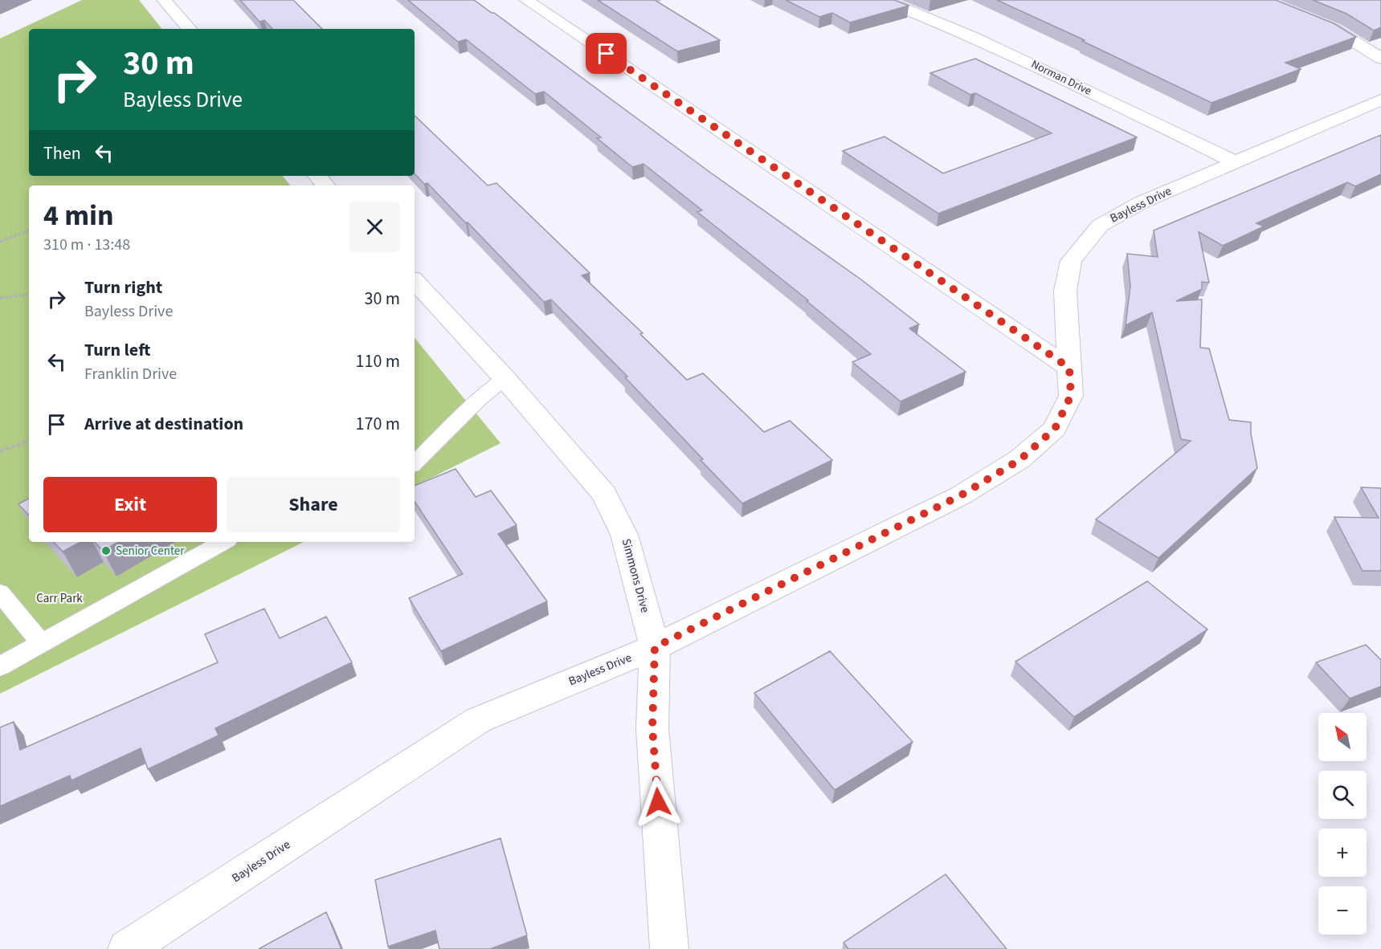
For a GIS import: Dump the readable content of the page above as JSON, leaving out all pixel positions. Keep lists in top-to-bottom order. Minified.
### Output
{"streets":{"street":["Norman Drive","Bayless Drive","Simmons Drive"]},"crossings":[["Norman Drive","Bayless Drive"],["Bayless Drive","Simmons Drive"]],"parks":["Carr Park"],"places":["Senior Center"],"north":"top left","page":{"turn":["30 m","Bayless Drive"],"then":"Then","heading":["4 min","310 m · 13:48"],"list":[{"name":"Turn right","note":"Bayless Drive","value":"30 m"},{"name":"Turn left","note":"Franklin Drive","value":"110 m"},{"name":"Arrive at destination","value":"170 m"}],"buttons":["Exit","Share"],"map_buttons":["+","−"]}}
